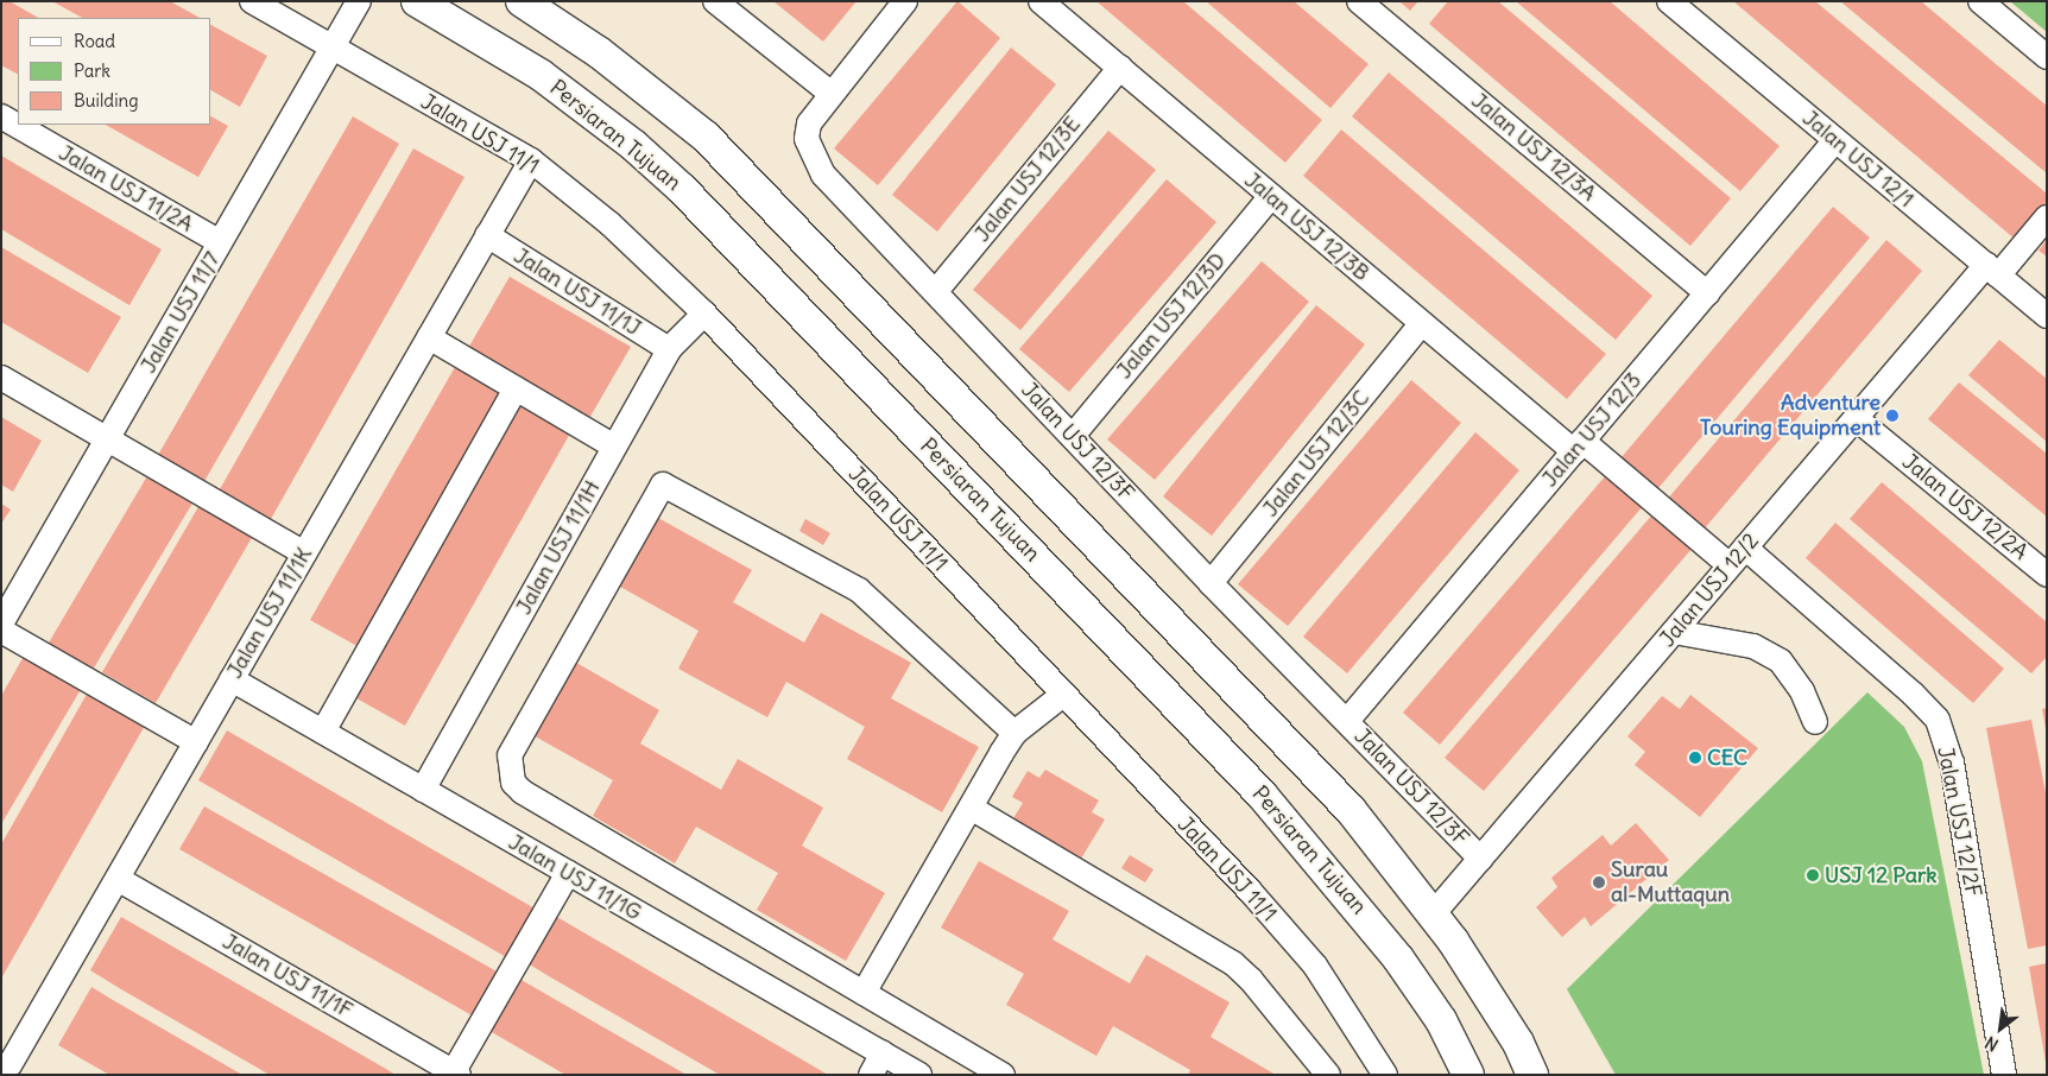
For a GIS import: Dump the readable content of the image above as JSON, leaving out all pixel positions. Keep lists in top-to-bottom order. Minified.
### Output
{"streets":{"main road":["Persiaran Tujuan"],"street":["Jalan USJ 11/1","Jalan USJ 12/3A","Jalan USJ 12/1","Jalan USJ 12/3E","Jalan USJ 11/2A","Jalan USJ 12/3B","Jalan USJ 11/1J","Jalan USJ 11/7","Jalan USJ 12/3D","Jalan USJ 12/3","Jalan USJ 12/3F","Jalan USJ 12/3C","Jalan USJ 12/2A","Jalan USJ 11/1H","Jalan USJ 12/2","Jalan USJ 11/1K","Jalan USJ 12/2F","Jalan USJ 11/1G","Jalan USJ 11/1F"]},"crossings":[["Jalan USJ 11/1","Jalan USJ 11/7"],["Jalan USJ 11/1","Jalan USJ 11/1H"],["Jalan USJ 11/1","Jalan USJ 11/1K"],["Jalan USJ 12/3A","Jalan USJ 12/3"],["Jalan USJ 12/1","Jalan USJ 12/3"],["Jalan USJ 12/1","Jalan USJ 12/2"],["Jalan USJ 12/3E","Jalan USJ 12/3B"],["Jalan USJ 12/3E","Jalan USJ 12/3F"],["Jalan USJ 11/2A","Jalan USJ 11/7"],["Jalan USJ 12/3B","Jalan USJ 12/3D"],["Jalan USJ 12/3B","Jalan USJ 12/3"],["Jalan USJ 12/3B","Jalan USJ 12/3C"],["Jalan USJ 12/3B","Jalan USJ 12/2F"],["Jalan USJ 11/1J","Jalan USJ 11/1H"],["Jalan USJ 11/1J","Jalan USJ 11/1K"],["Jalan USJ 12/3D","Jalan USJ 12/3F"],["Jalan USJ 12/3","Jalan USJ 12/3F"],["Jalan USJ 12/3","Jalan USJ 12/2F"],["Jalan USJ 12/3F","Jalan USJ 12/3C"],["Jalan USJ 12/3F","Jalan USJ 12/2"],["Jalan USJ 12/2A","Jalan USJ 12/2"],["Jalan USJ 11/1H","Jalan USJ 11/1G"],["Jalan USJ 12/2","Jalan USJ 12/2F"],["Jalan USJ 11/1K","Jalan USJ 11/1G"],["Jalan USJ 11/1K","Jalan USJ 11/1F"]],"places":["Adventure Touring Equipment","CEC","USJ 12 Park","Surau al-Muttaqun"],"legend":["Road","Park","Building"],"north":"bottom left"}
